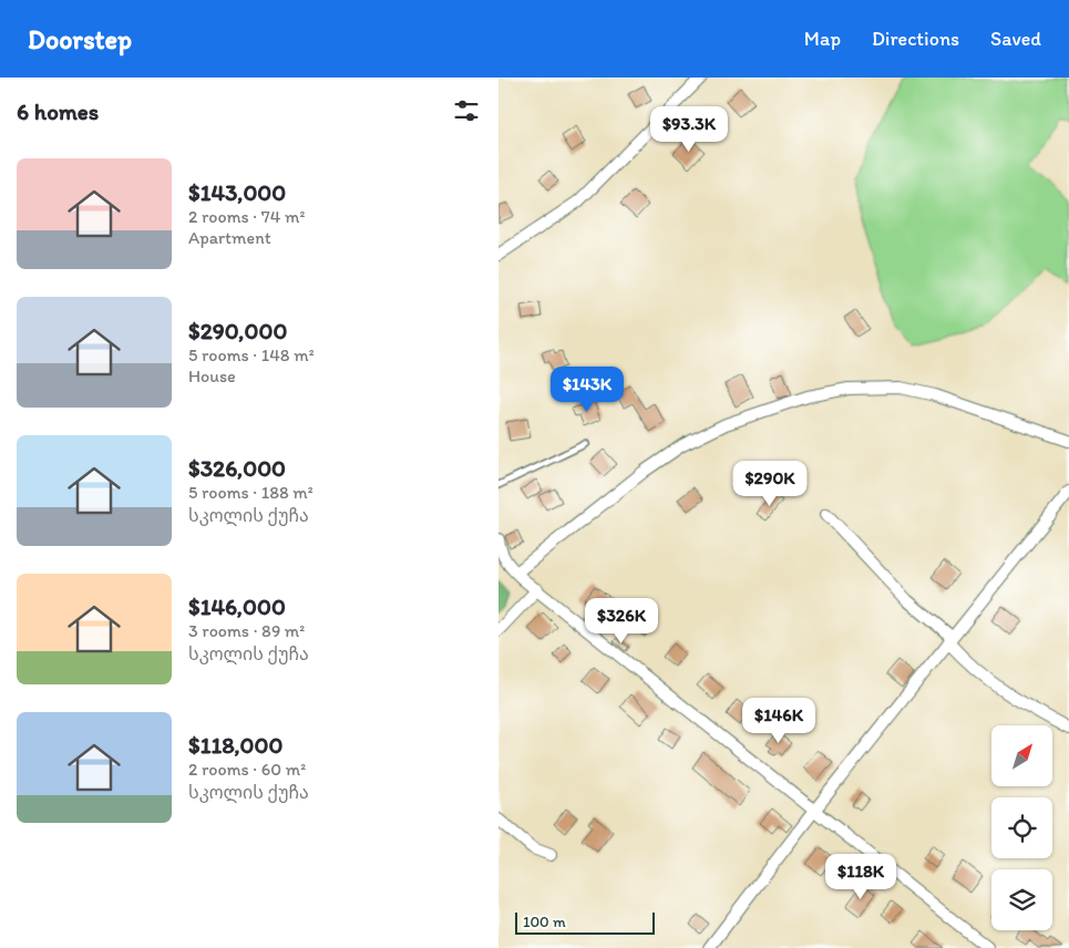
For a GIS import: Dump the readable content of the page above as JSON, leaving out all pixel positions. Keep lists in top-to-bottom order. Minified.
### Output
{"scale_bar":"100 m","north":"top right","page":{"header":"Doorstep","nav":["Map","Directions","Saved"],"heading":"6 homes","price":["$93.3K","$143K","$290K","$326K","$146K","$118K"],"list":[{"name":"$143,000","note":"2 rooms · 74 m² · Apartment"},{"name":"$290,000","note":"5 rooms · 148 m² · House"},{"name":"$326,000","note":"5 rooms · 188 m² · სკოლის ქუჩა"},{"name":"$146,000","note":"3 rooms · 89 m² · სკოლის ქუჩა"},{"name":"$118,000","note":"2 rooms · 60 m² · სკოლის ქუჩა"}],"scale":"100 m"}}
